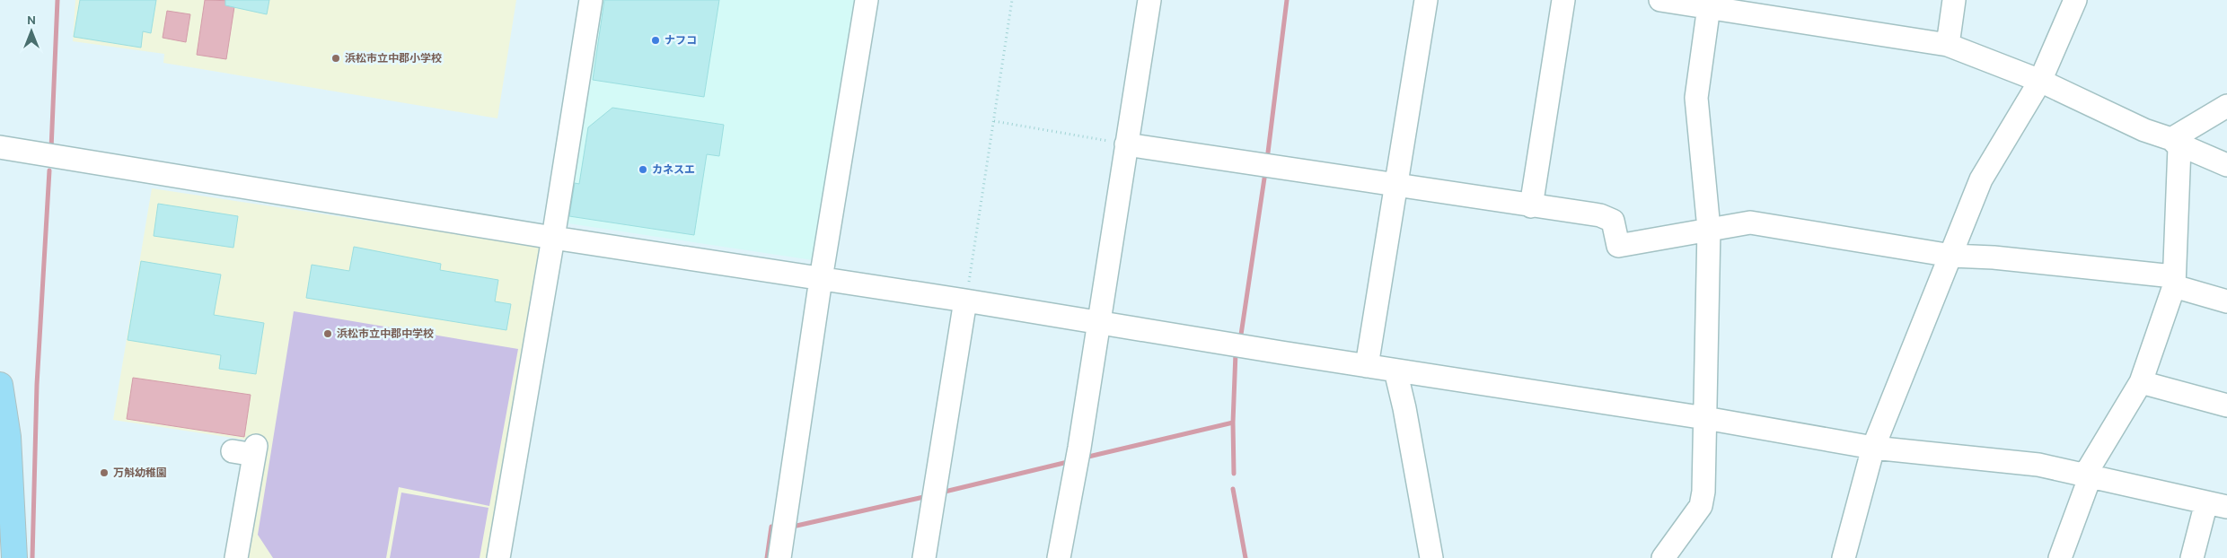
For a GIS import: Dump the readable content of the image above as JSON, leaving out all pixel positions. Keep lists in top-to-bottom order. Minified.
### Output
{"places":["ナフコ","浜松市立中郡小学校","カネスエ","浜松市立中郡中学校","万斛幼稚園"],"north":"top"}
